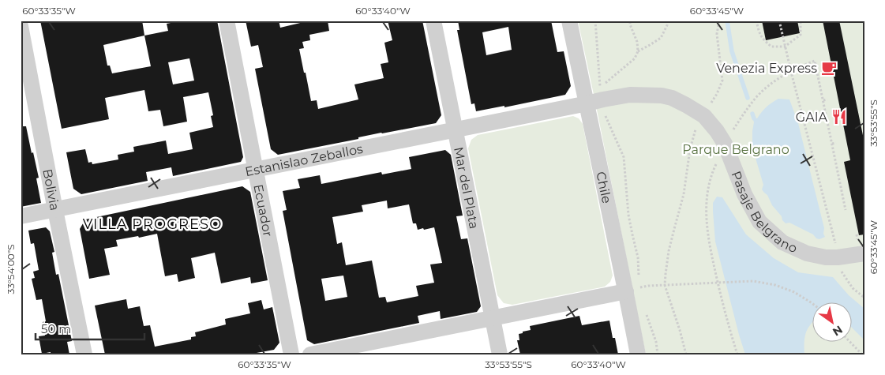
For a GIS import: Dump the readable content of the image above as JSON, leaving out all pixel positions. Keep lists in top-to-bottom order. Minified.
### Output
{"streets":{"street":["Estanislao Zeballos","Mar del Plata","Chile","Bolivia","Pasaje Belgrano","Ecuador"]},"crossings":[["Estanislao Zeballos","Mar del Plata"],["Estanislao Zeballos","Chile"],["Estanislao Zeballos","Bolivia"],["Estanislao Zeballos","Pasaje Belgrano"],["Estanislao Zeballos","Ecuador"],["Chile","Pasaje Belgrano"]],"districts":["VILLA PROGRESO"],"parks":["Parque Belgrano"],"places":{"cafe":["Venezia Express"],"restaurant":["GAIA"]},"scale_bar":"50 m","north":"bottom right","coordinates":["60°33'35\"W","60°33'40\"W","60°33'45\"W","33°53'55\"S","33°54'00\"S"]}
